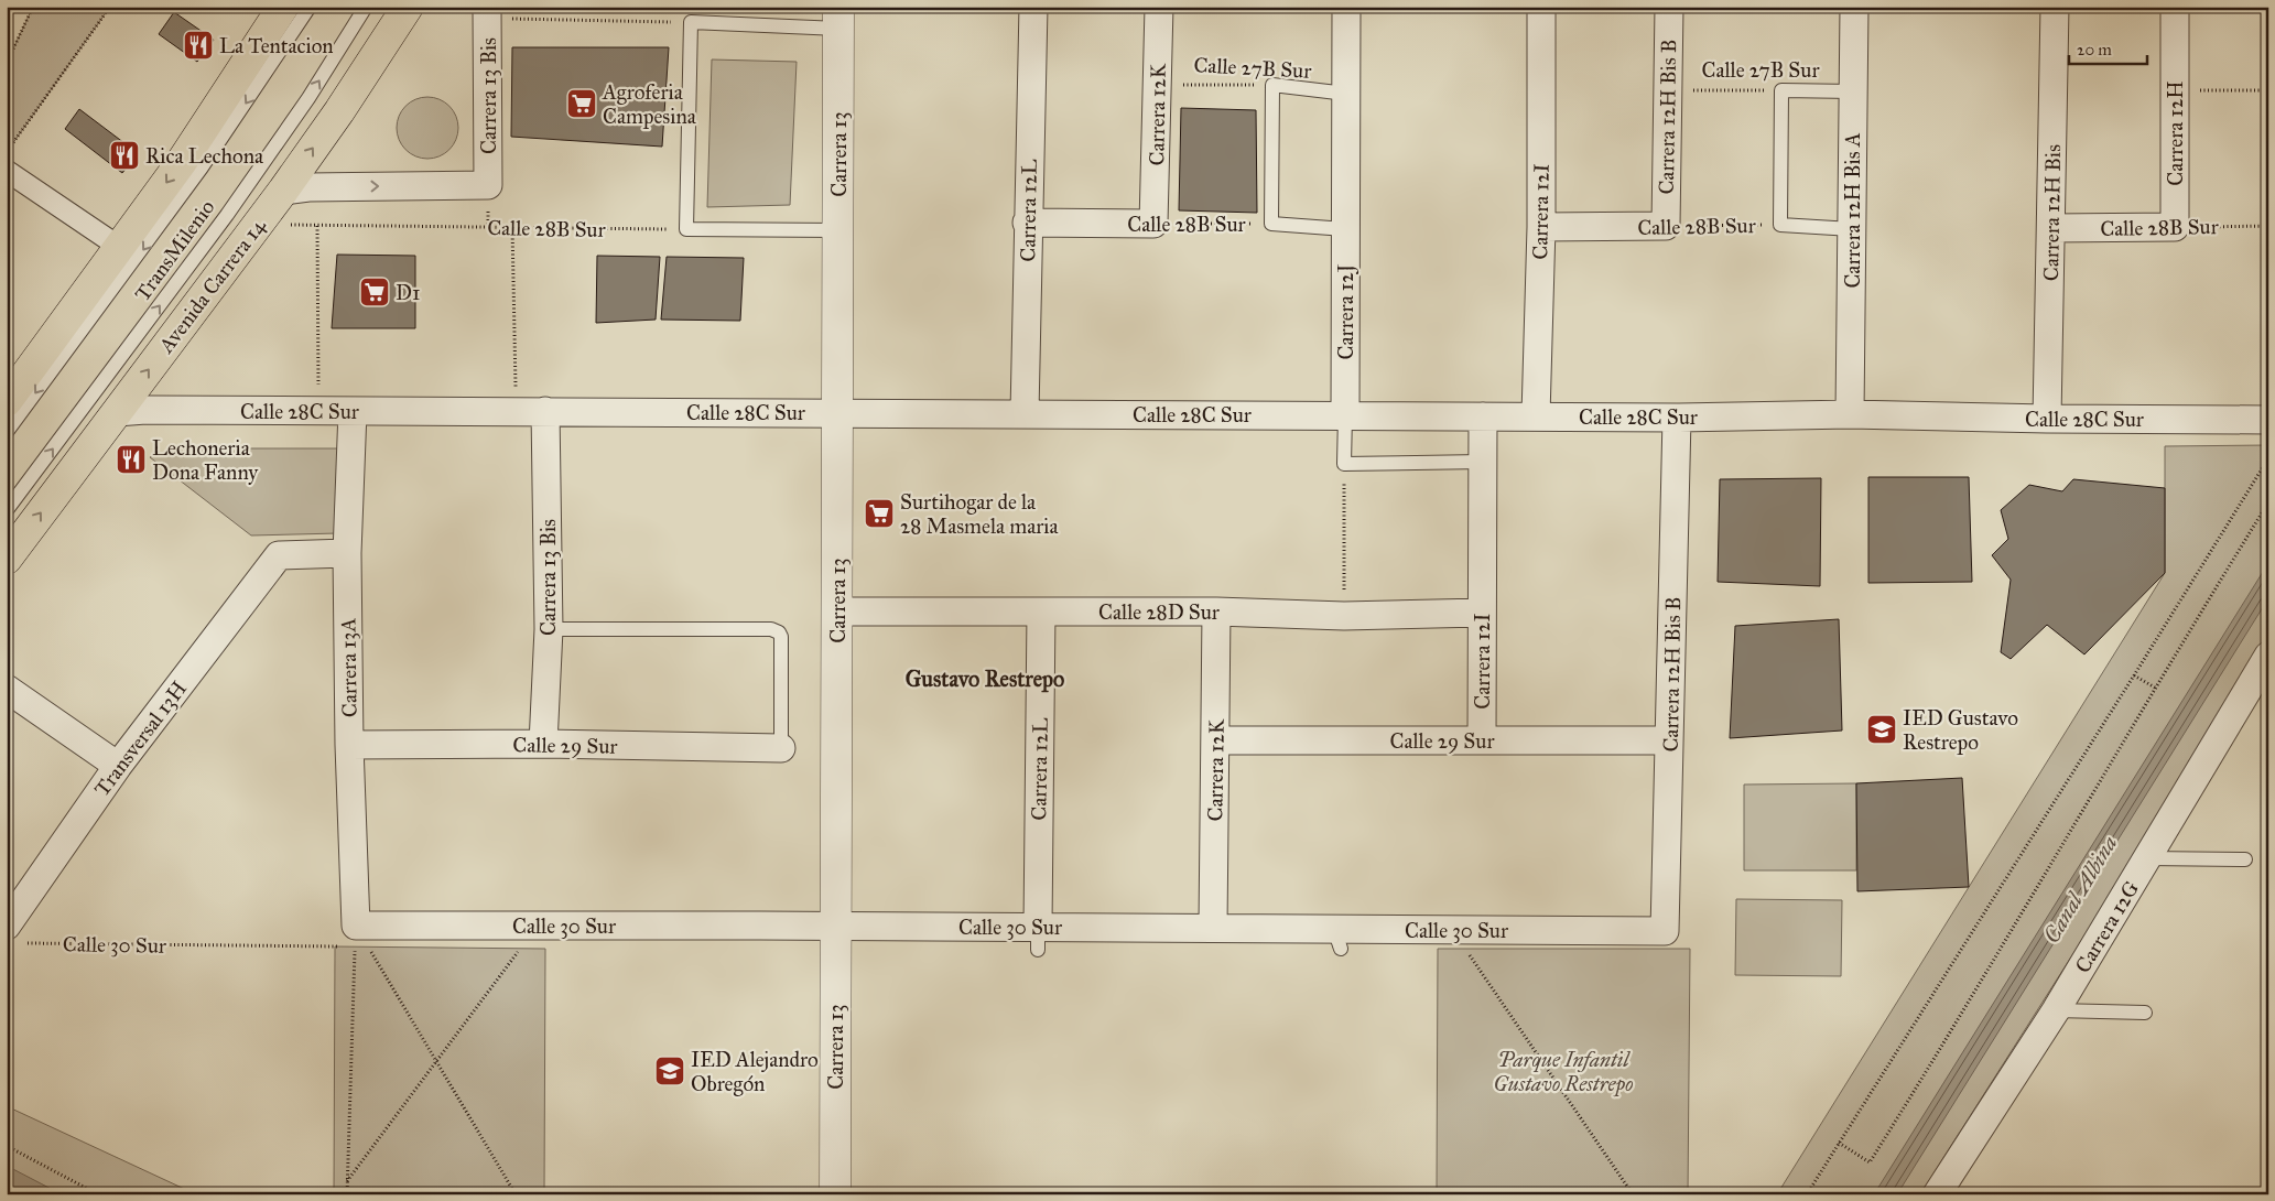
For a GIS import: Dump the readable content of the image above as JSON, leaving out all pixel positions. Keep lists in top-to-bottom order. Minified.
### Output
{"streets":{"main road":["Avenida Carrera 14"],"street":["Carrera 13 Bis","Carrera 12K","Carrera 12H Bis B","Carrera 12H","Carrera 13","Carrera 12L","Carrera 12H Bis A","Carrera 12I","Carrera 12H Bis","Calle 28B Sur","Carrera 12J","Calle 28C Sur","Calle 28D Sur","Carrera 13A","Transversal 13H","Calle 29 Sur","Calle 30 Sur","Carrera 12G"],"lane":["Calle 27B Sur","TransMilenio"]},"crossings":[["Calle 27B Sur","Carrera 12K"],["Calle 27B Sur","Carrera 12H Bis B"],["Calle 27B Sur","Carrera 12H Bis A"],["Calle 27B Sur","Carrera 12J"],["Carrera 13 Bis","Calle 28B Sur"],["Carrera 13 Bis","Calle 28C Sur"],["Carrera 13 Bis","Calle 29 Sur"],["Carrera 12K","Calle 28B Sur"],["Carrera 12K","Calle 28D Sur"],["Carrera 12K","Calle 29 Sur"],["Carrera 12K","Calle 30 Sur"],["Carrera 12H Bis B","Calle 28B Sur"],["Carrera 12H Bis B","Calle 28C Sur"],["Carrera 12H Bis B","Calle 29 Sur"],["Carrera 12H Bis B","Calle 30 Sur"],["Carrera 12H","Calle 28B Sur"],["Carrera 13","Calle 28C Sur"],["Carrera 13","Calle 28D Sur"],["Carrera 13","Calle 30 Sur"],["Carrera 12L","Calle 28B Sur"],["Carrera 12L","Calle 28C Sur"],["Carrera 12L","Calle 28D Sur"],["Carrera 12L","Calle 30 Sur"],["Carrera 12H Bis A","Calle 28B Sur"],["Carrera 12H Bis A","Calle 28C Sur"],["Carrera 12I","Calle 28B Sur"],["Carrera 12I","Calle 28C Sur"],["Carrera 12I","Calle 28D Sur"],["Carrera 12I","Calle 29 Sur"],["Carrera 12H Bis","Calle 28B Sur"],["Carrera 12H Bis","Calle 28C Sur"],["Calle 28B Sur","Avenida Carrera 14"],["Calle 28B Sur","Carrera 12J"],["Avenida Carrera 14","Calle 28C Sur"],["Carrera 12J","Calle 28C Sur"],["Calle 28C Sur","Carrera 13A"],["Carrera 13A","Transversal 13H"],["Carrera 13A","Calle 29 Sur"],["Carrera 13A","Calle 30 Sur"],["Transversal 13H","Calle 30 Sur"]],"districts":["Gustavo Restrepo"],"water":["Canal Albina"],"parks":["Parque Infantil Gustavo Restrepo"],"places":{"restaurant":["La Tentacion","Rica Lechona","Lechoneria Dona Fanny"],"supermarket":["Agroferia Campesina","D1","Surtihogar de la 28 Masmela maria"],"school or university":["IED Gustavo Restrepo","IED Alejandro Obregón"]},"scale_bar":"20 m"}
